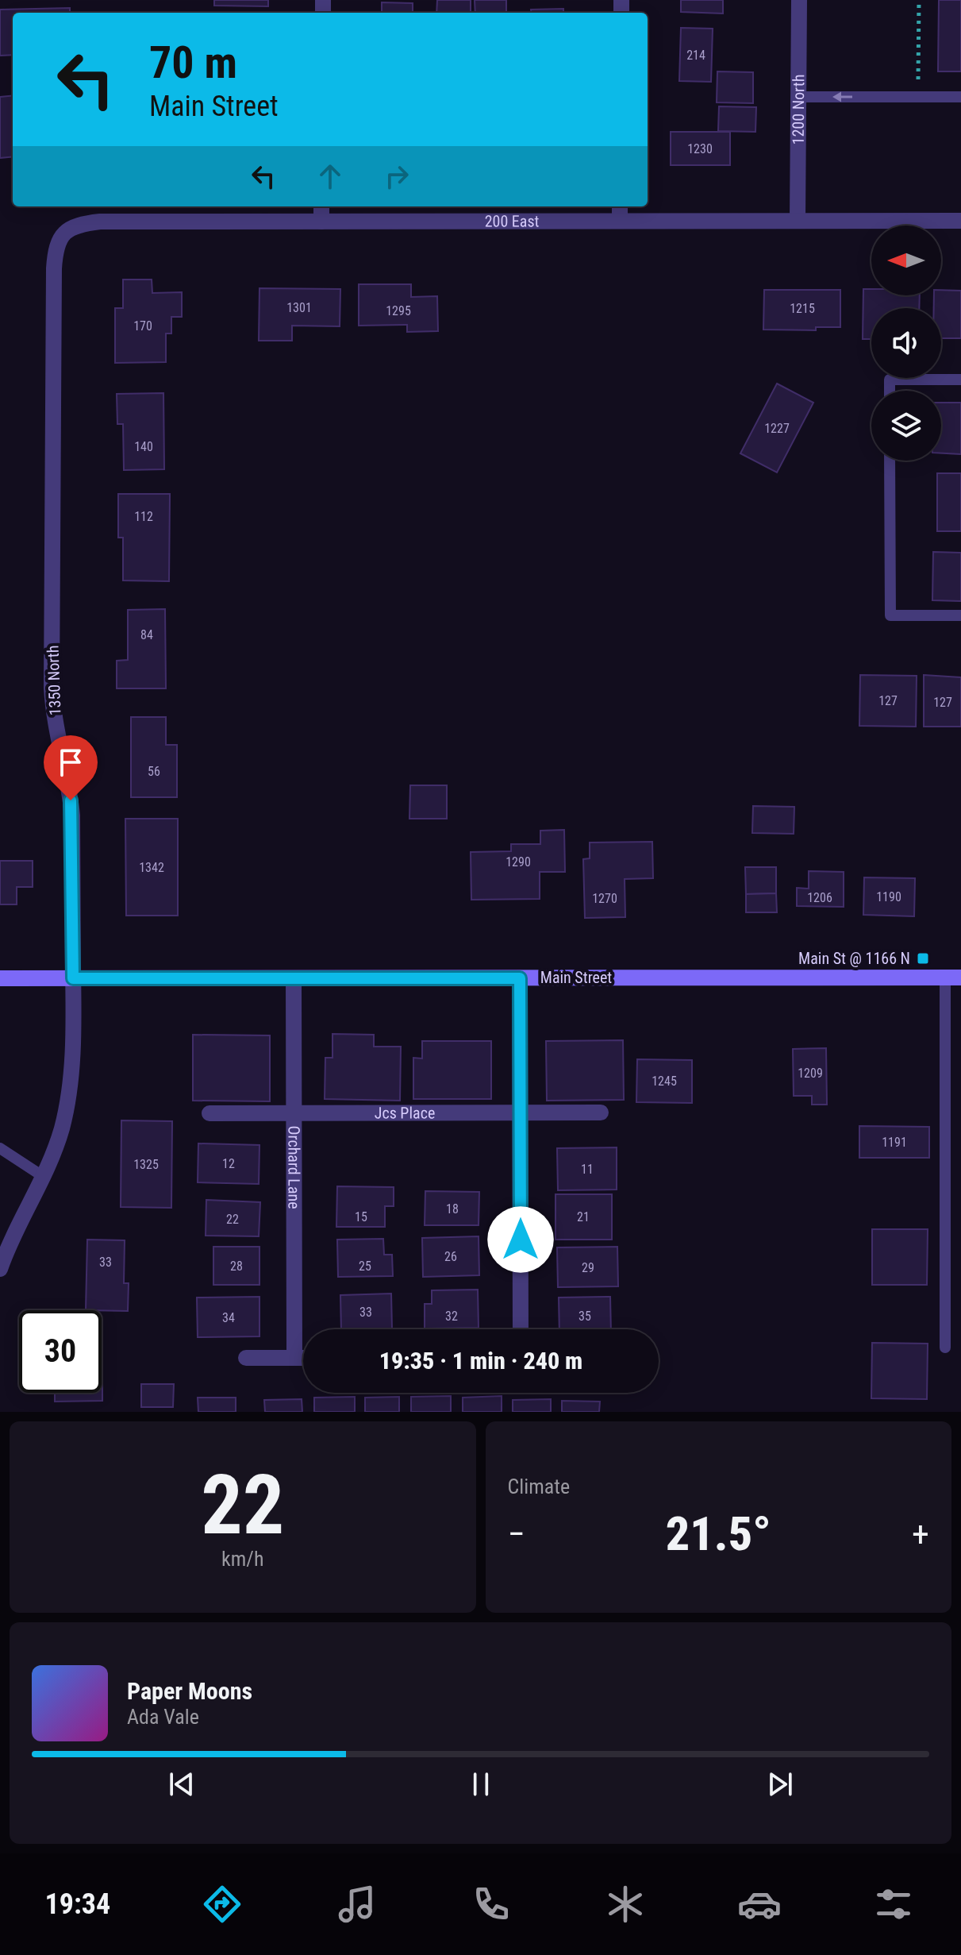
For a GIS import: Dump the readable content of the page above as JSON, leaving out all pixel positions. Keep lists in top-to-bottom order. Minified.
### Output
{"streets":{"main road":["Main Street"],"street":["1200 North","200 East","1350 North","Jcs Place","Orchard Lane"]},"crossings":[["1200 North","200 East"],["200 East","1350 North"],["1350 North","Main Street"],["Main Street","Orchard Lane"],["Jcs Place","Orchard Lane"]],"places":{"transit":["Main St @ 1166 N"]},"house_numbers":["214","1230","1301","1215","1295","170","1227","140","112","84","127","127","56","1290","1342","1190","1206","1270","1209","1245","1191","12","1325","11","18","15","21","22","26","33","28","25","29","33","32","35","34"],"north":"left","page":{"turn":["70 m","Main Street"],"limit":"30","trip":"19:35 · 1 min · 240 m","tile":[["22","km/h"],"Climate"],"heat":["−","21.5°","+"],"song":["Paper Moons","Ada Vale"],"tabs":"19:34"}}
